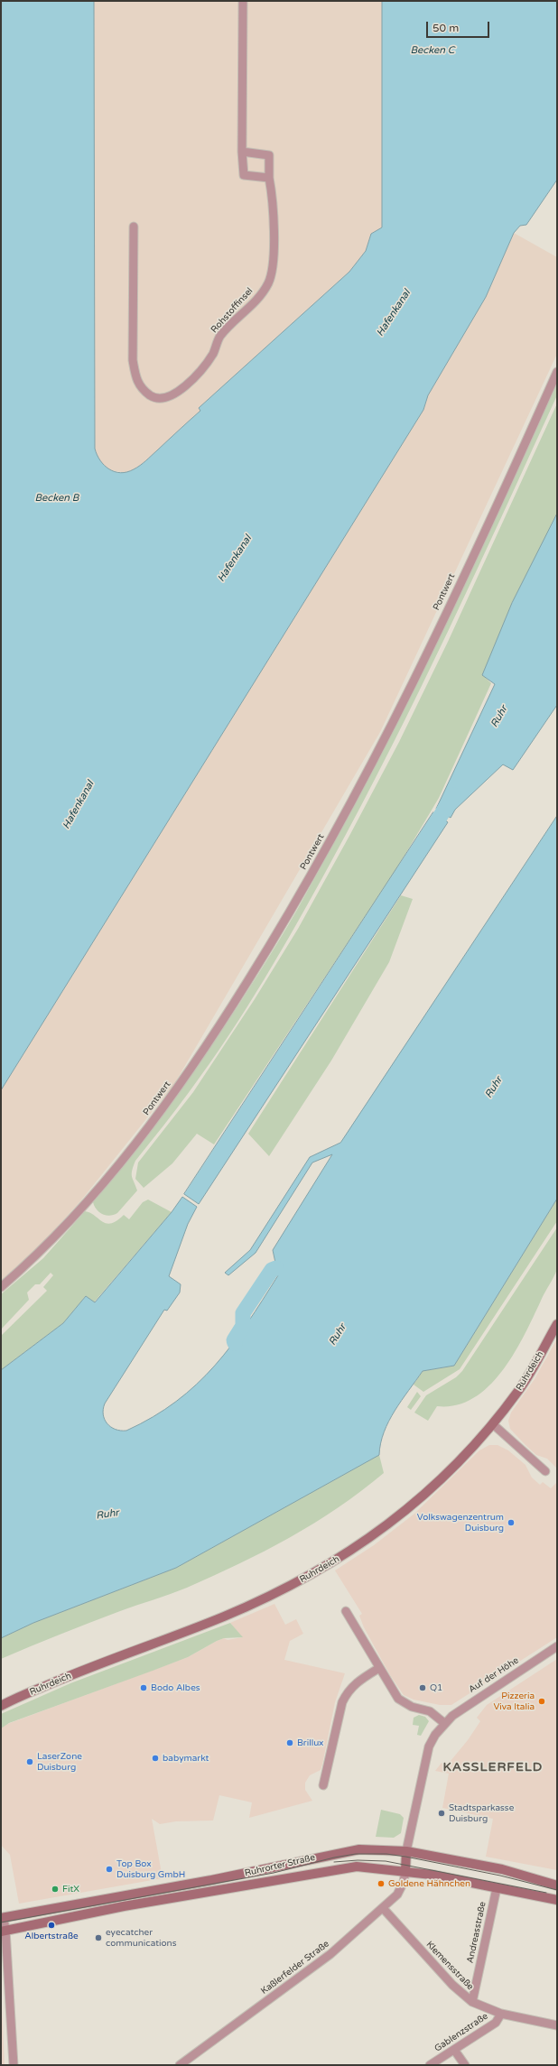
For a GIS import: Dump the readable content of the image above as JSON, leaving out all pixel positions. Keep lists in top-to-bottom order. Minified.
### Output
{"streets":{"main road":["Ruhrdeich","Ruhrorter Straße"],"street":["Rohstoffinsel","Pontwert","Auf der Höhe","Andreasstraße","Klemensstraße","Kaßlerfelder Straße","Gablenzstraße"]},"crossings":[["Auf der Höhe","Ruhrorter Straße"],["Ruhrorter Straße","Andreasstraße"],["Ruhrorter Straße","Kaßlerfelder Straße"],["Andreasstraße","Klemensstraße"],["Klemensstraße","Kaßlerfelder Straße"],["Klemensstraße","Gablenzstraße"]],"districts":["KASSLERFELD"],"water":["Becken C","Hafenkanal","Becken B","Ruhr"],"places":["Volkswagenzentrum Duisburg","Bodo Albes","Q1","Pizzeria Viva Italia","Brillux","babymarkt","LaserZone Duisburg","Stadtsparkasse Duisburg","Top Box Duisburg GmbH","Goldene Hähnchen","FitX","Albertstraße","eyecatcher communications"],"scale_bar":"50 m"}
